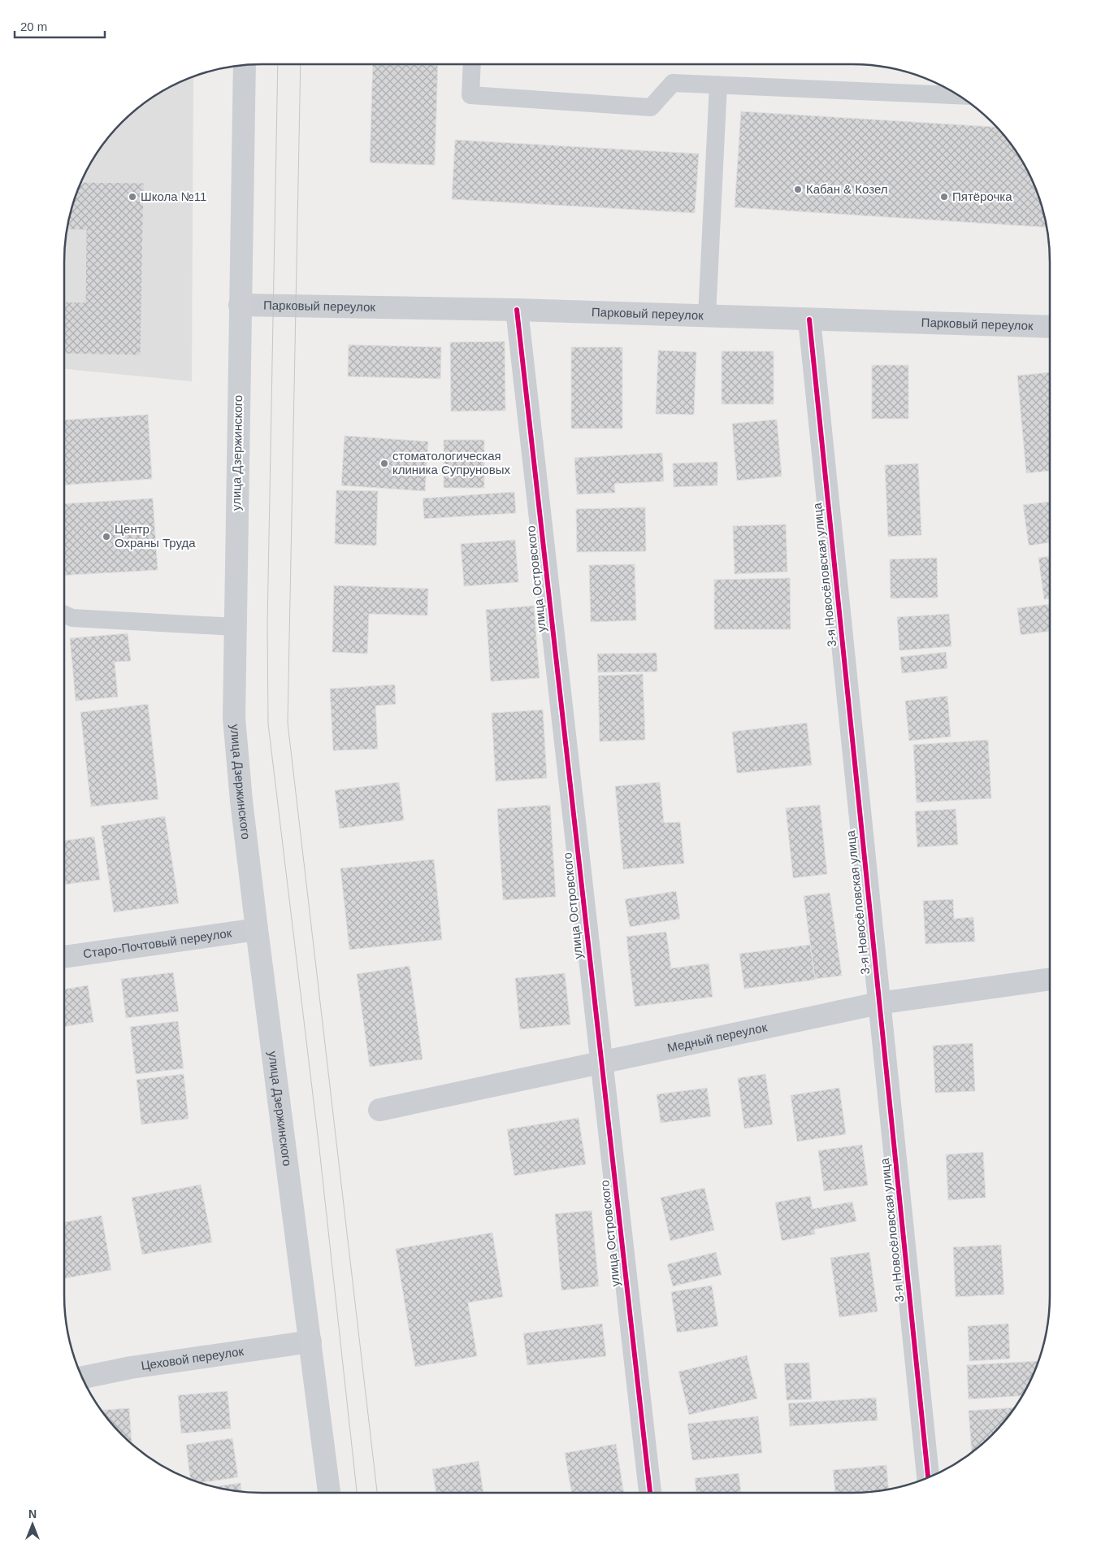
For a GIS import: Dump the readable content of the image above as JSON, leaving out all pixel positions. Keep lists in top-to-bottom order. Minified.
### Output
{"streets":{"main road":["улица Дзержинского"],"street":["Парковый переулок","3-я Новосёловская улица","улица Островского","Старо-Почтовый переулок","Медный переулок","Цеховой переулок"]},"crossings":[["Парковый переулок","улица Дзержинского"],["Парковый переулок","3-я Новосёловская улица"],["Парковый переулок","улица Островского"],["улица Дзержинского","Старо-Почтовый переулок"],["улица Дзержинского","Цеховой переулок"],["3-я Новосёловская улица","Медный переулок"],["улица Островского","Медный переулок"]],"places":["Кабан & Козел","Школа №11","Пятёрочка","стоматологическая клиника Супруновых","Центр Охраны Труда"],"scale_bar":"20 m","north":"top"}
